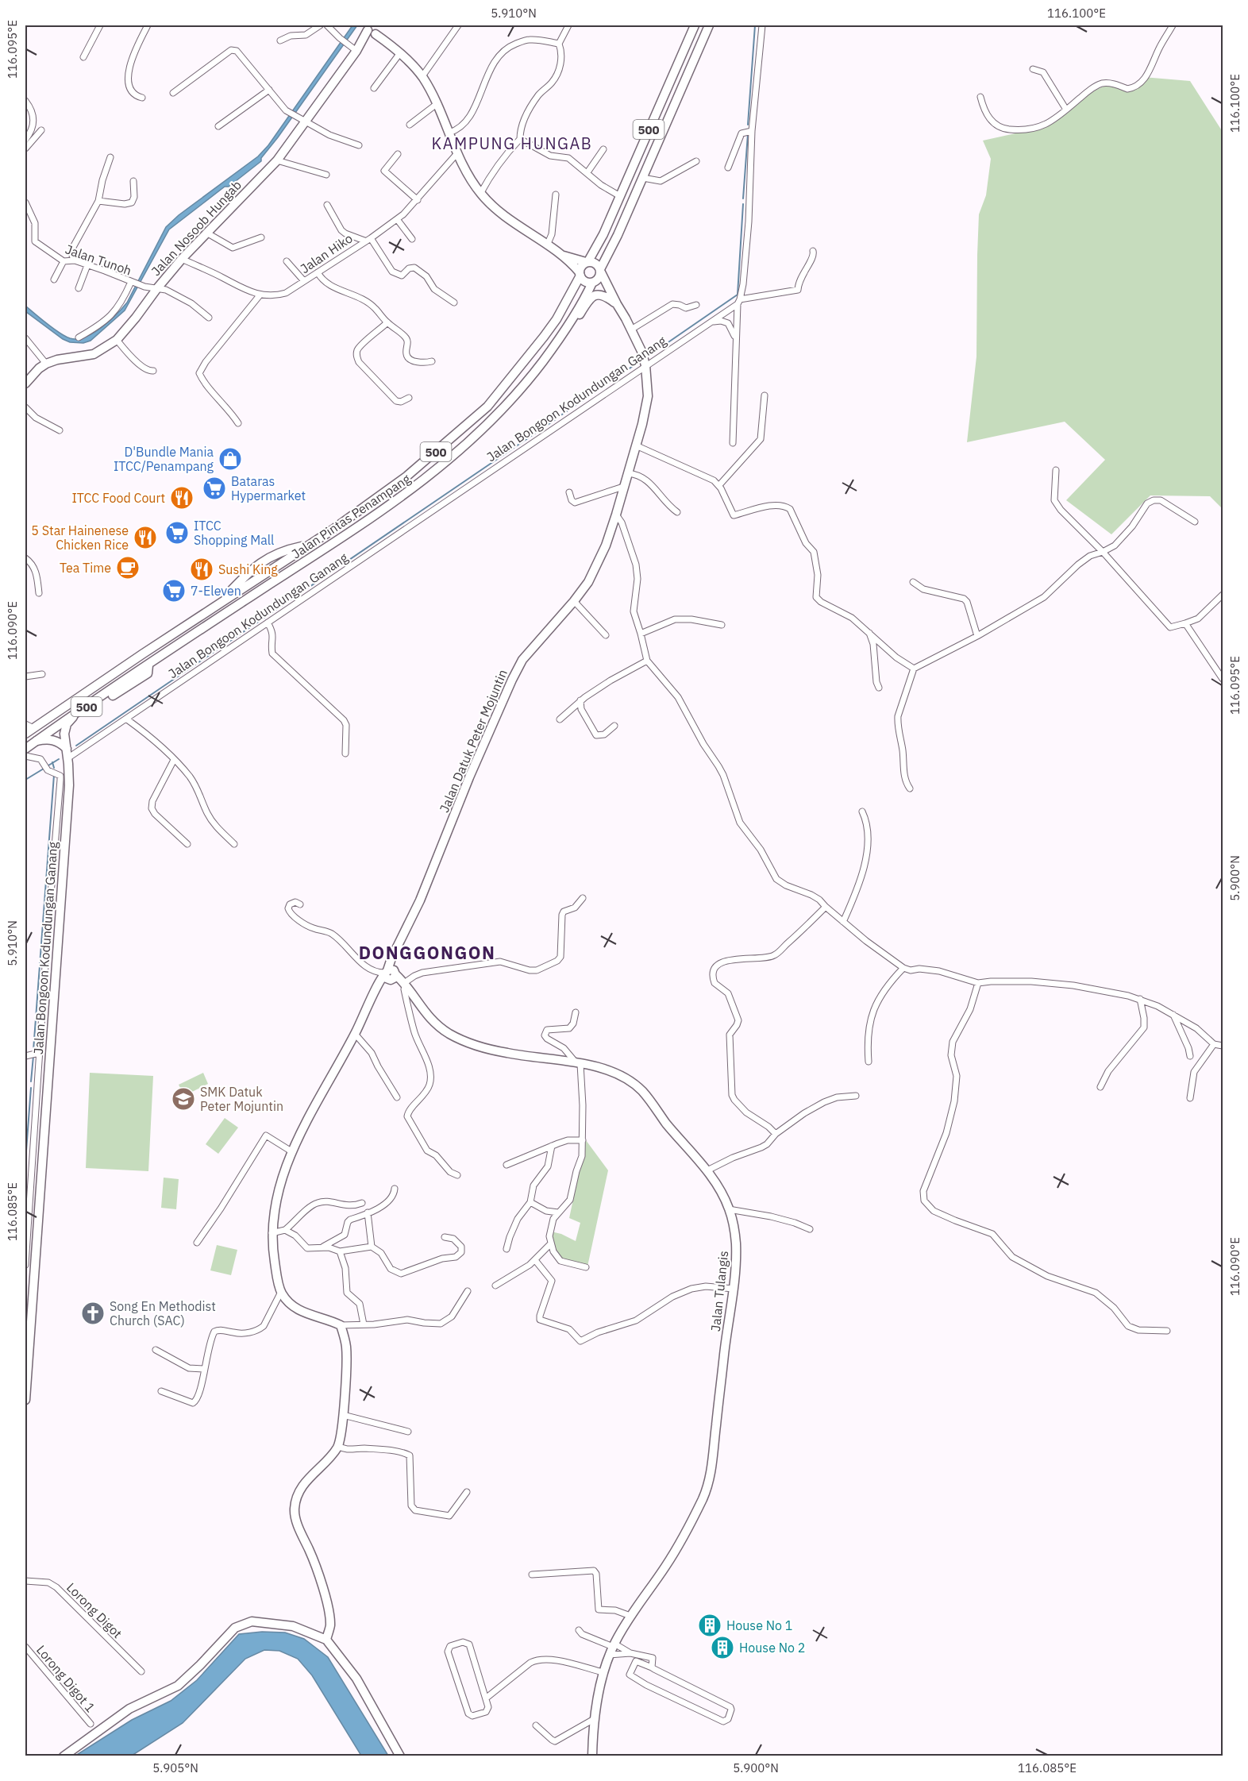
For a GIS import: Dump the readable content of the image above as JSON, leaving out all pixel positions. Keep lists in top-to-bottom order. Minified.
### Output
{"streets":{"main road":["500","Jalan Nosoob Hungab","Jalan Bongoon Kodundungan Ganang","Jalan Pintas Penampang","Jalan Datuk Peter Mojuntin","Jalan Tulangis"],"street":["Jalan Hiko","Jalan Tunoh","Lorong Digot","Lorong Digot 1"]},"crossings":[["500","Jalan Pintas Penampang"],["500","Jalan Datuk Peter Mojuntin"],["Jalan Nosoob Hungab","Jalan Hiko"],["Jalan Nosoob Hungab","Jalan Tunoh"],["Jalan Bongoon Kodundungan Ganang","Jalan Datuk Peter Mojuntin"],["Jalan Pintas Penampang","Jalan Datuk Peter Mojuntin"],["Jalan Datuk Peter Mojuntin","Jalan Tulangis"]],"districts":["KAMPUNG HUNGAB","DONGGONGON"],"places":{"shop":["D'Bundle Mania ITCC/Penampang"],"supermarket":["Bataras Hypermarket","ITCC Shopping Mall","7-Eleven"],"restaurant":["ITCC Food Court","5 Star Hainenese Chicken Rice","Sushi King"],"cafe":["Tea Time"],"school or university":["SMK Datuk Peter Mojuntin"],"church":["Song En Methodist Church (SAC)"],"building":["House No 1","House No 2"]},"coordinates":["5.910°N","116.100°E","116.095°E","116.090°E","5.900°N","116.085°E","5.905°N"]}
